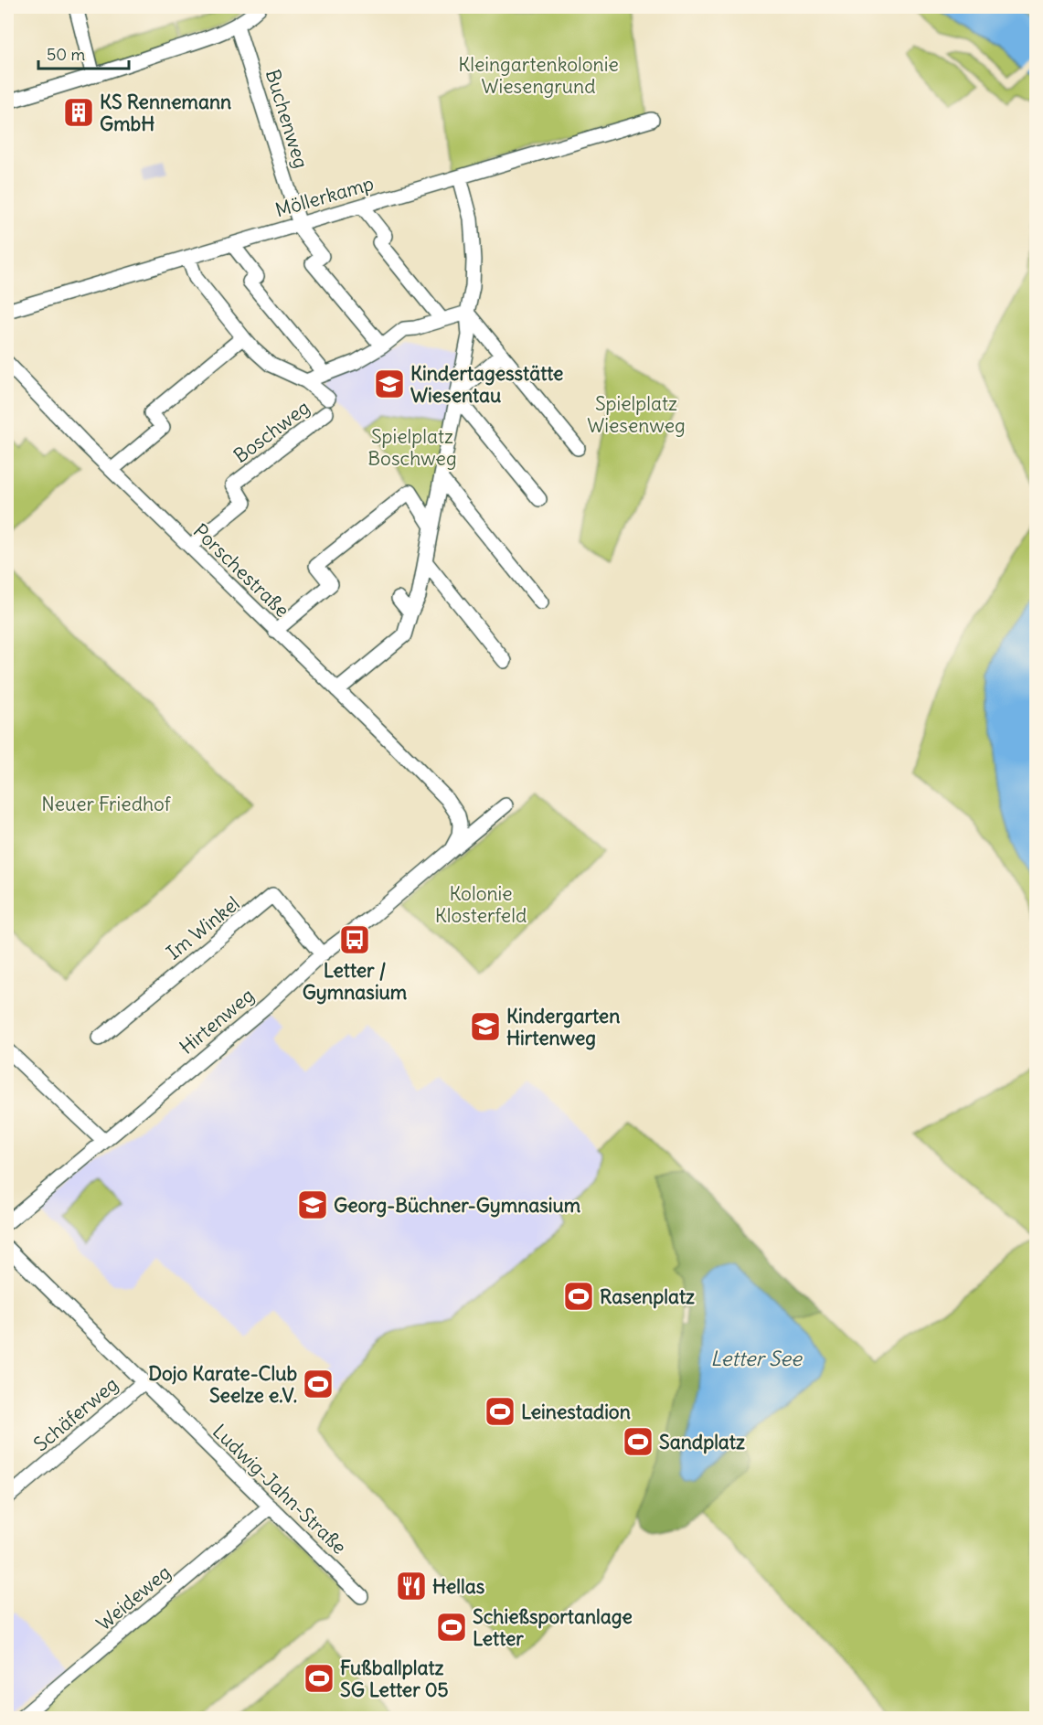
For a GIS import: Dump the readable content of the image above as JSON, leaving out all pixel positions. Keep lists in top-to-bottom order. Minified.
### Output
{"streets":{"street":["Buchenweg","Möllerkamp","Boschweg","Porschestraße","Im Winkel","Hirtenweg","Schäferweg","Ludwig-Jahn-Straße","Weideweg"]},"crossings":[["Buchenweg","Möllerkamp"],["Boschweg","Porschestraße"],["Porschestraße","Hirtenweg"],["Im Winkel","Hirtenweg"],["Schäferweg","Ludwig-Jahn-Straße"],["Ludwig-Jahn-Straße","Weideweg"]],"water":["Letter See"],"parks":["Kleingartenkolonie Wiesengrund","Spielplatz Wiesenweg","Spielplatz Boschweg","Neuer Friedhof","Kolonie Klosterfeld"],"places":{"building":["KS Rennemann GmbH"],"school or university":["Kindertagesstätte Wiesentau","Kindergarten Hirtenweg","Georg-Büchner-Gymnasium"],"bus stop":["Letter / Gymnasium"],"sports":["Rasenplatz","Dojo Karate-Club Seelze e.V.","Leinestadion","Sandplatz","Schießsportanlage Letter","Fußballplatz SG Letter 05"],"restaurant":["Hellas"]},"scale_bar":"50 m"}
